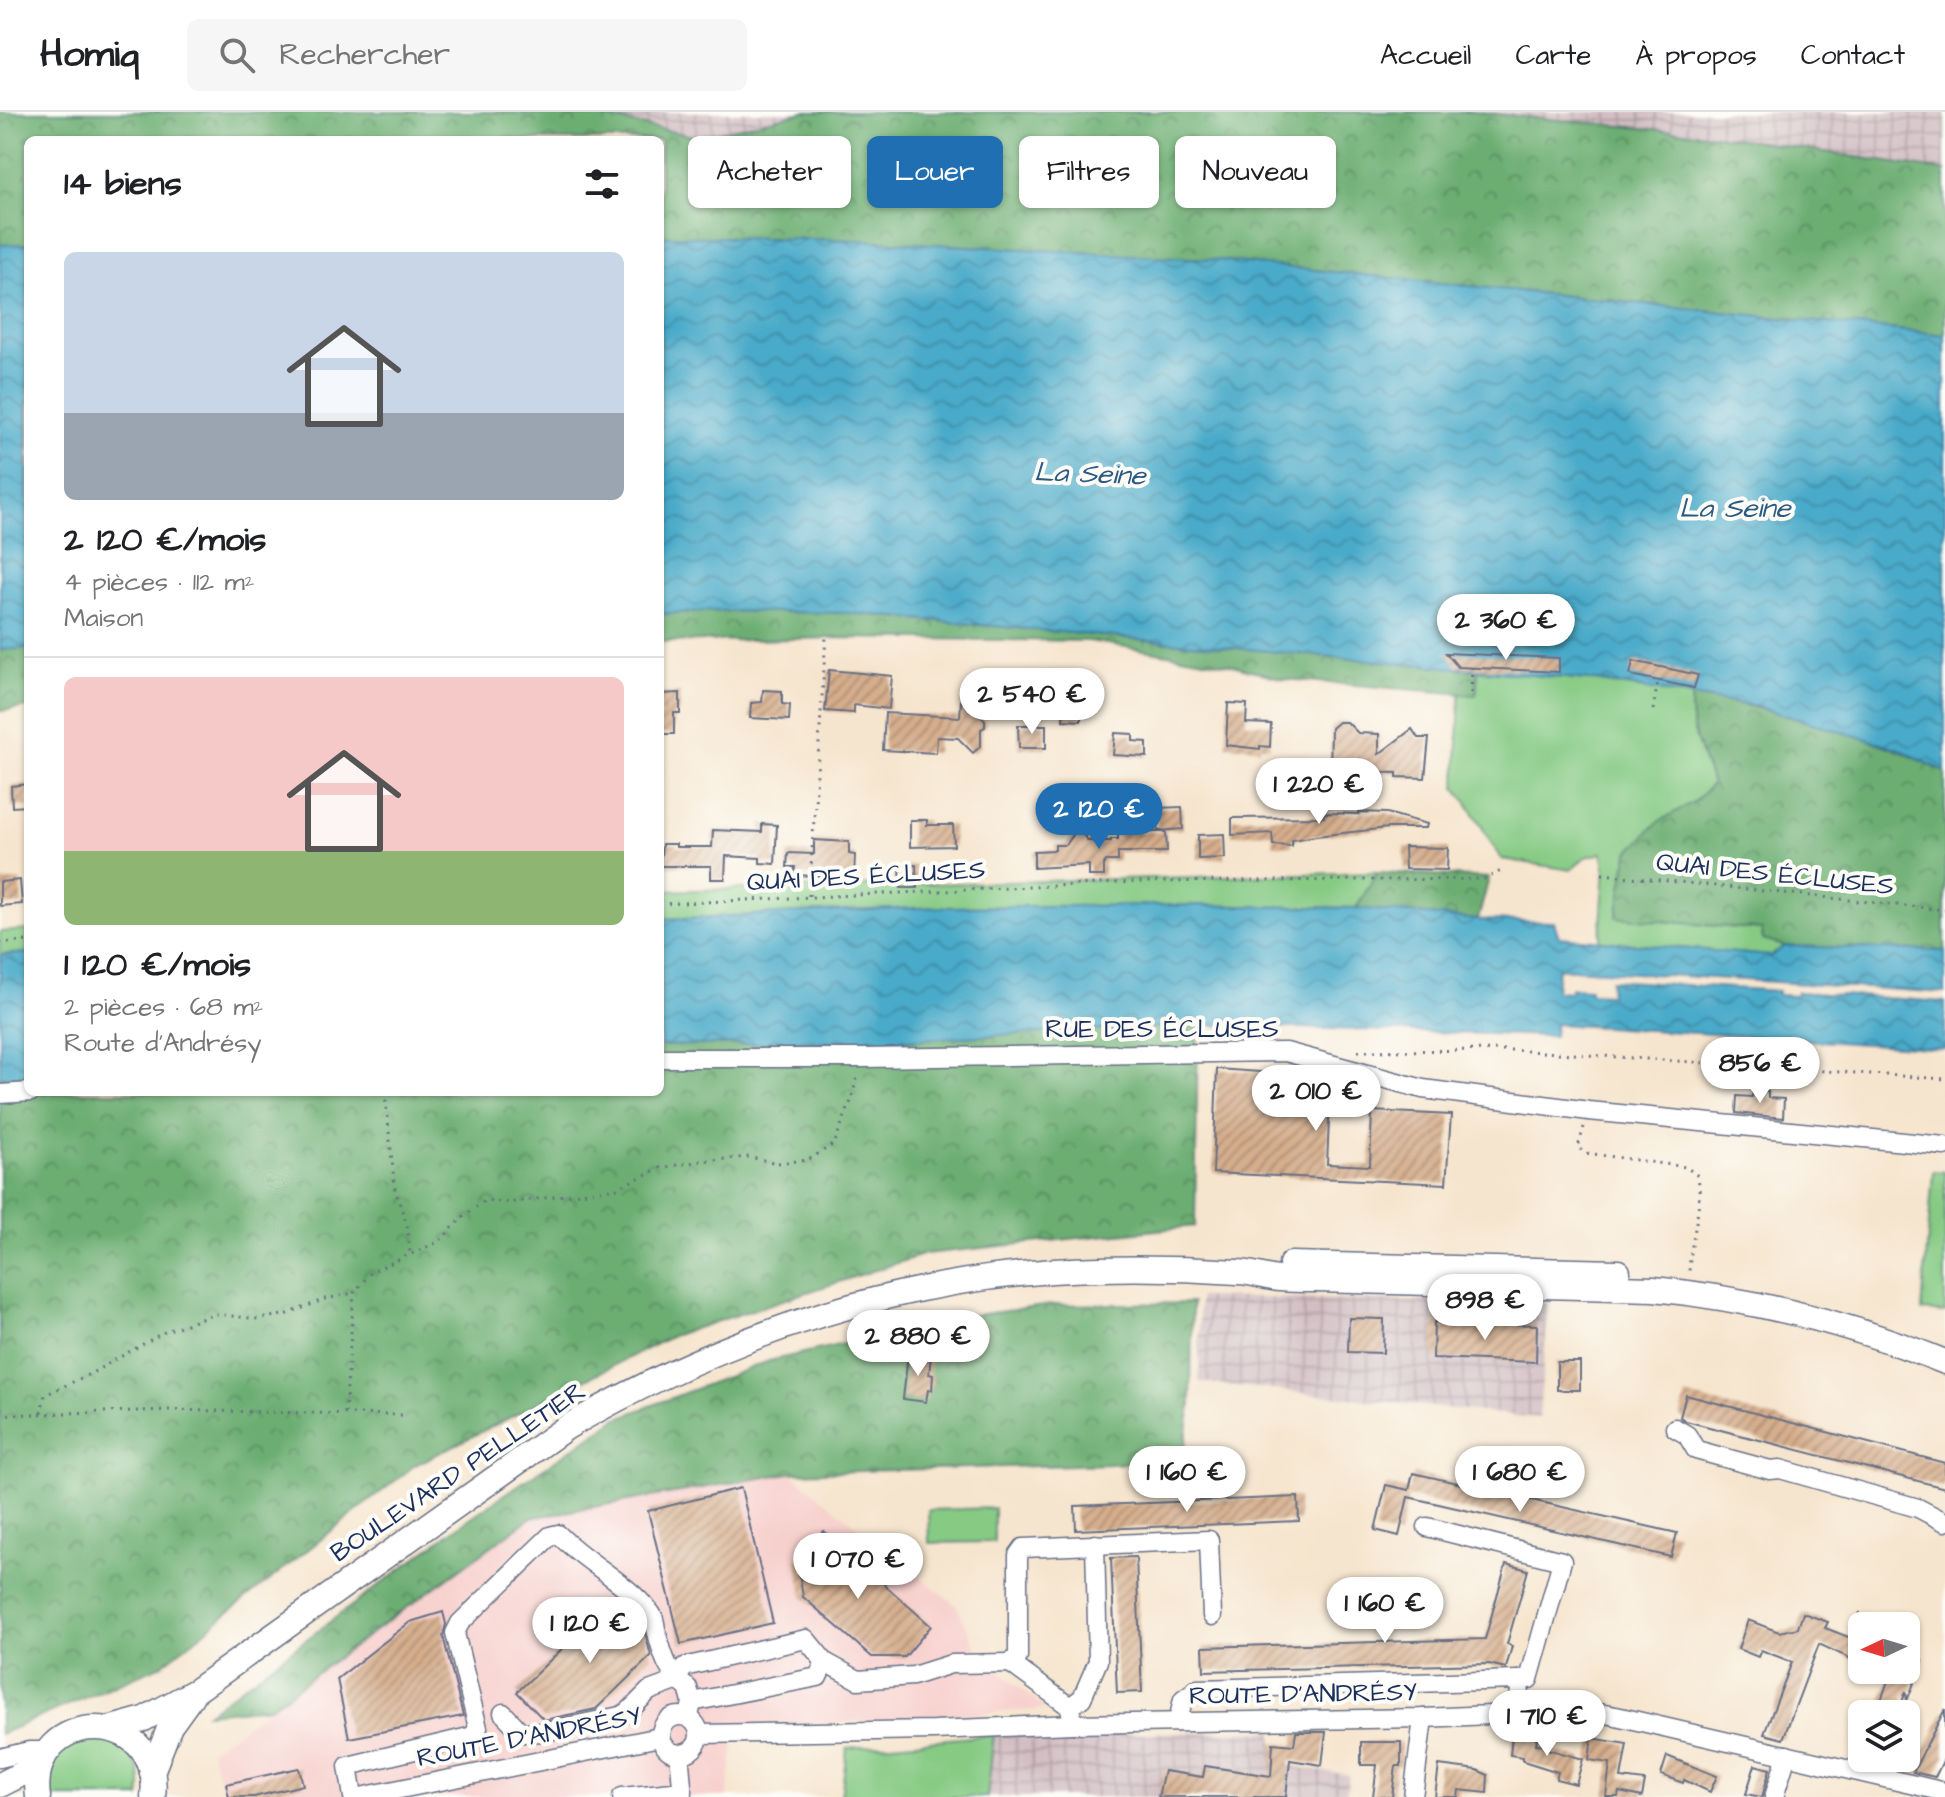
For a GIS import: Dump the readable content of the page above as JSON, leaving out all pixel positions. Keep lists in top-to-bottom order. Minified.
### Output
{"streets":{"main road":["BOULEVARD PELLETIER"],"street":["RUE DES ÉCLUSES","ROUTE D'ANDRÉSY"],"path":["QUAI DES ÉCLUSES"]},"water":["La Seine"],"north":"left","page":{"header":"Homiq","search":"Rechercher","nav":["Accueil","Carte","À propos","Contact"],"chip":["Acheter","Louer","Filtres","Nouveau"],"heading":"14 biens","list":[{"name":"2 120 €/mois","note":"4 pièces · 112 m² · Maison"},{"name":"1 120 €/mois","note":"2 pièces · 68 m² · Route d'Andrésy"}],"price":["2 360 €","2 540 €","1 220 €","2 120 €","856 €","2 010 €","898 €","2 880 €","1 160 €","1 680 €","1 070 €","1 160 €","1 120 €","1 710 €"]}}
